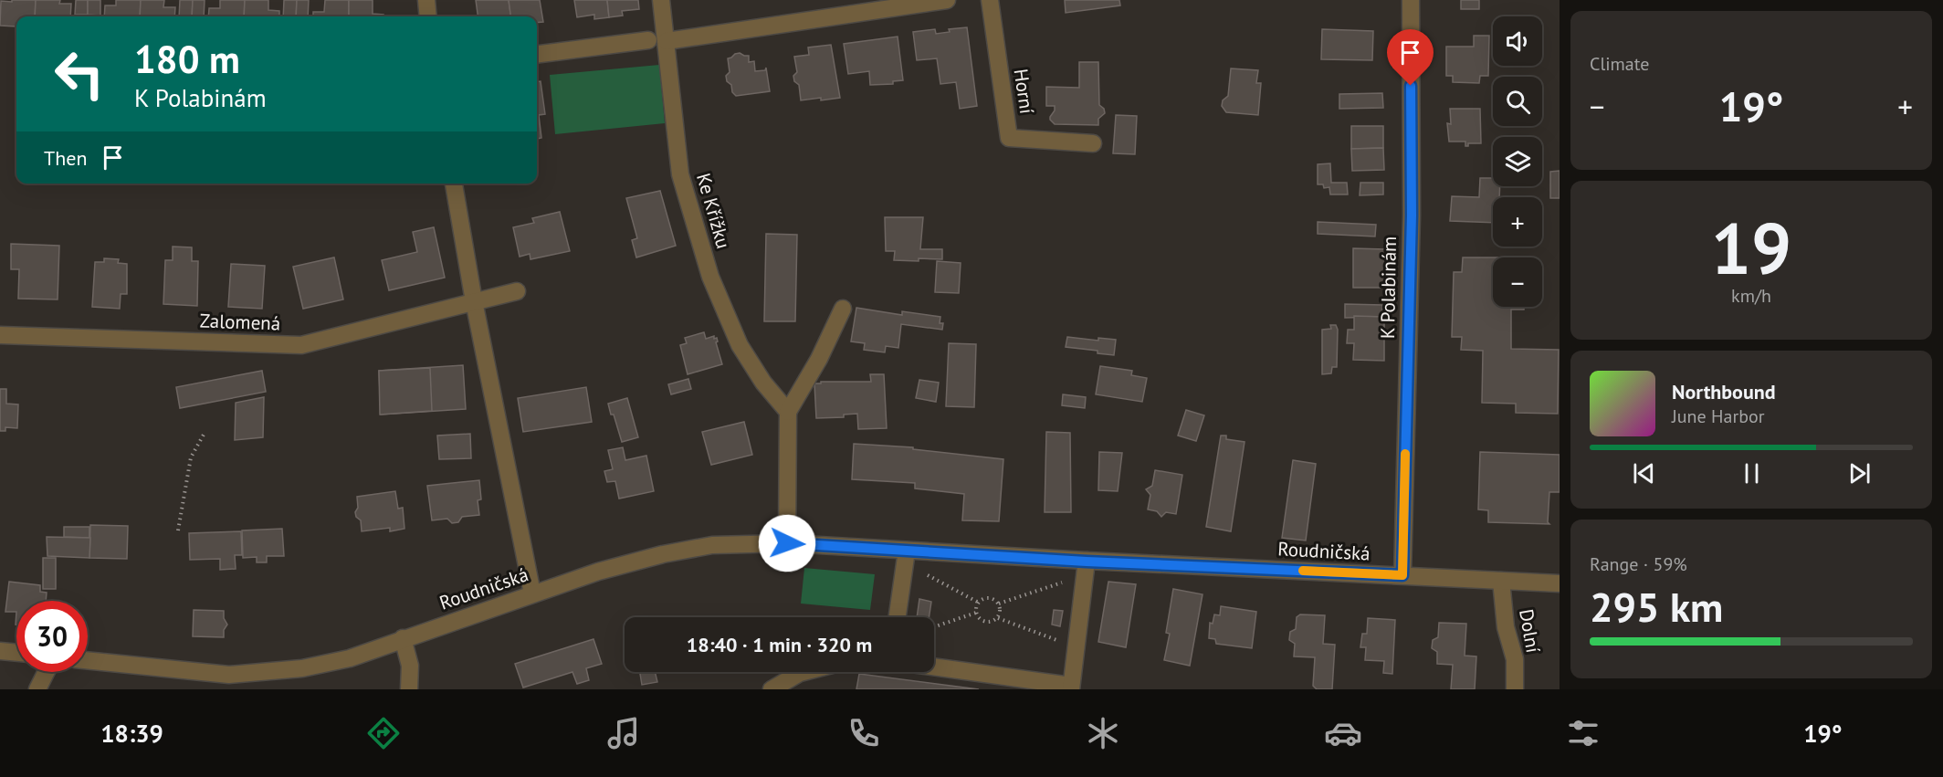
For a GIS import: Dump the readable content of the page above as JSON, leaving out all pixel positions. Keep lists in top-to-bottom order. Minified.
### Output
{"streets":{"street":["Horní","Ke Křížku","K Polabinám","Zalomená","Roudničská","Dolní"]},"crossings":[["K Polabinám","Roudničská"],["Roudničská","Dolní"]],"page":{"tile":["Climate",["19","km/h"],["Range · 59%","295 km"]],"map_buttons":["+","−"],"turn":["180 m","K Polabinám"],"heat":["−","19°","+"],"then":"Then","song":["Northbound","June Harbor"],"limit":"30","trip":"18:40 · 1 min · 320 m","tabs":["18:39","19°"]}}
